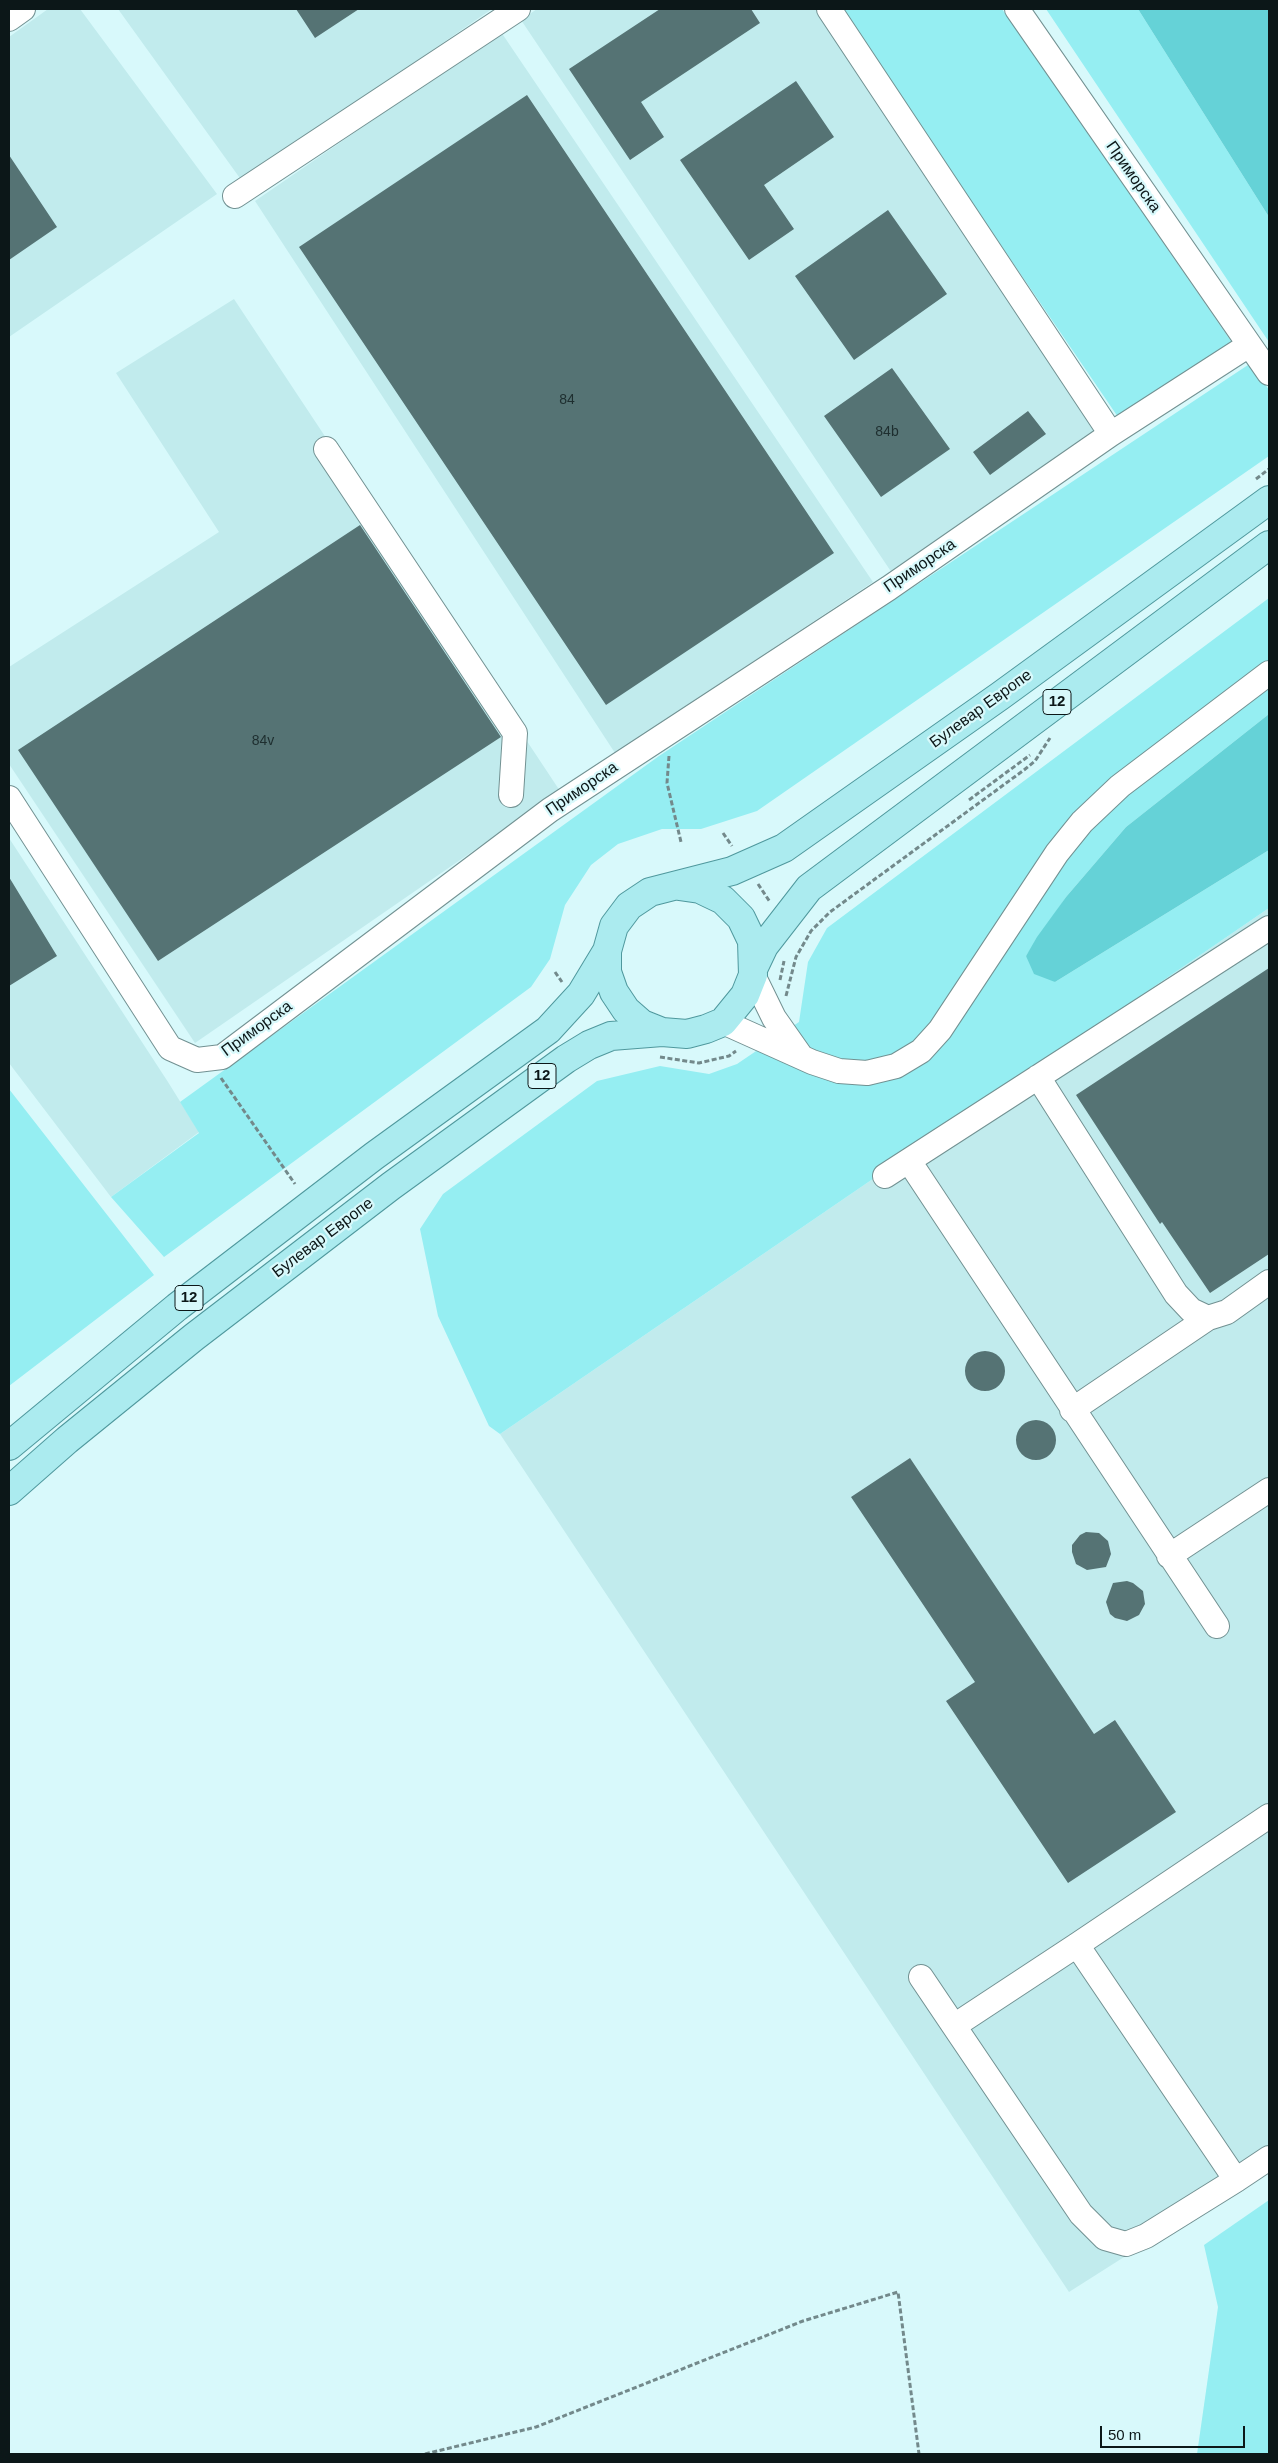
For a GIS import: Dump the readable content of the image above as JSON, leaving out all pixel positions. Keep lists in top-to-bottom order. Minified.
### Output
{"streets":{"main road":["12","Булевар Европе"],"street":["Приморска"]},"house_numbers":["84","84b","84v"],"scale_bar":"50 m"}
